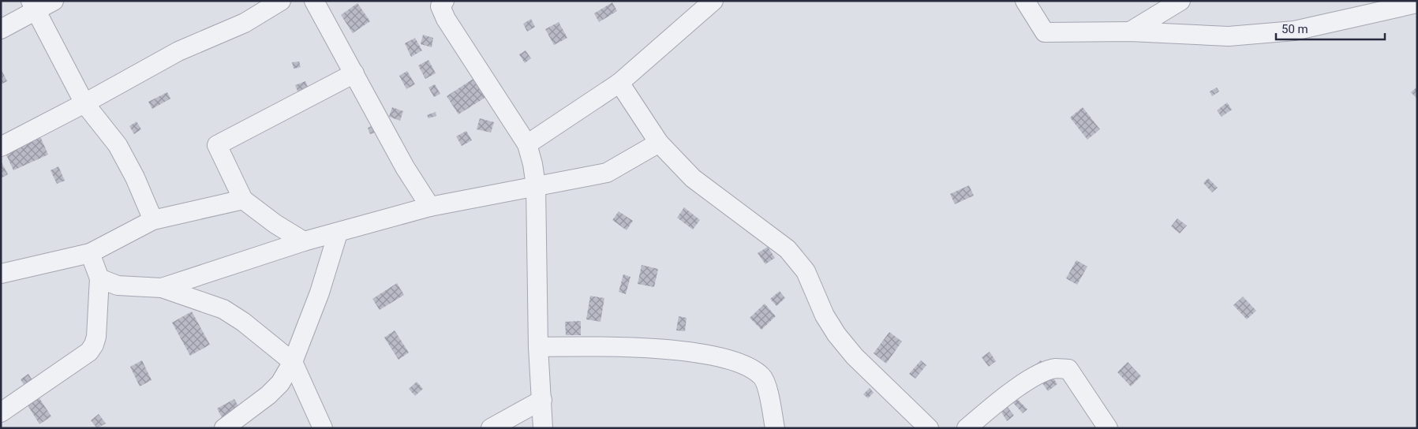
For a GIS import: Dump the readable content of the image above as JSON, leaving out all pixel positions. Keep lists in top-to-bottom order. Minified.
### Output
{"scale_bar":"50 m"}
